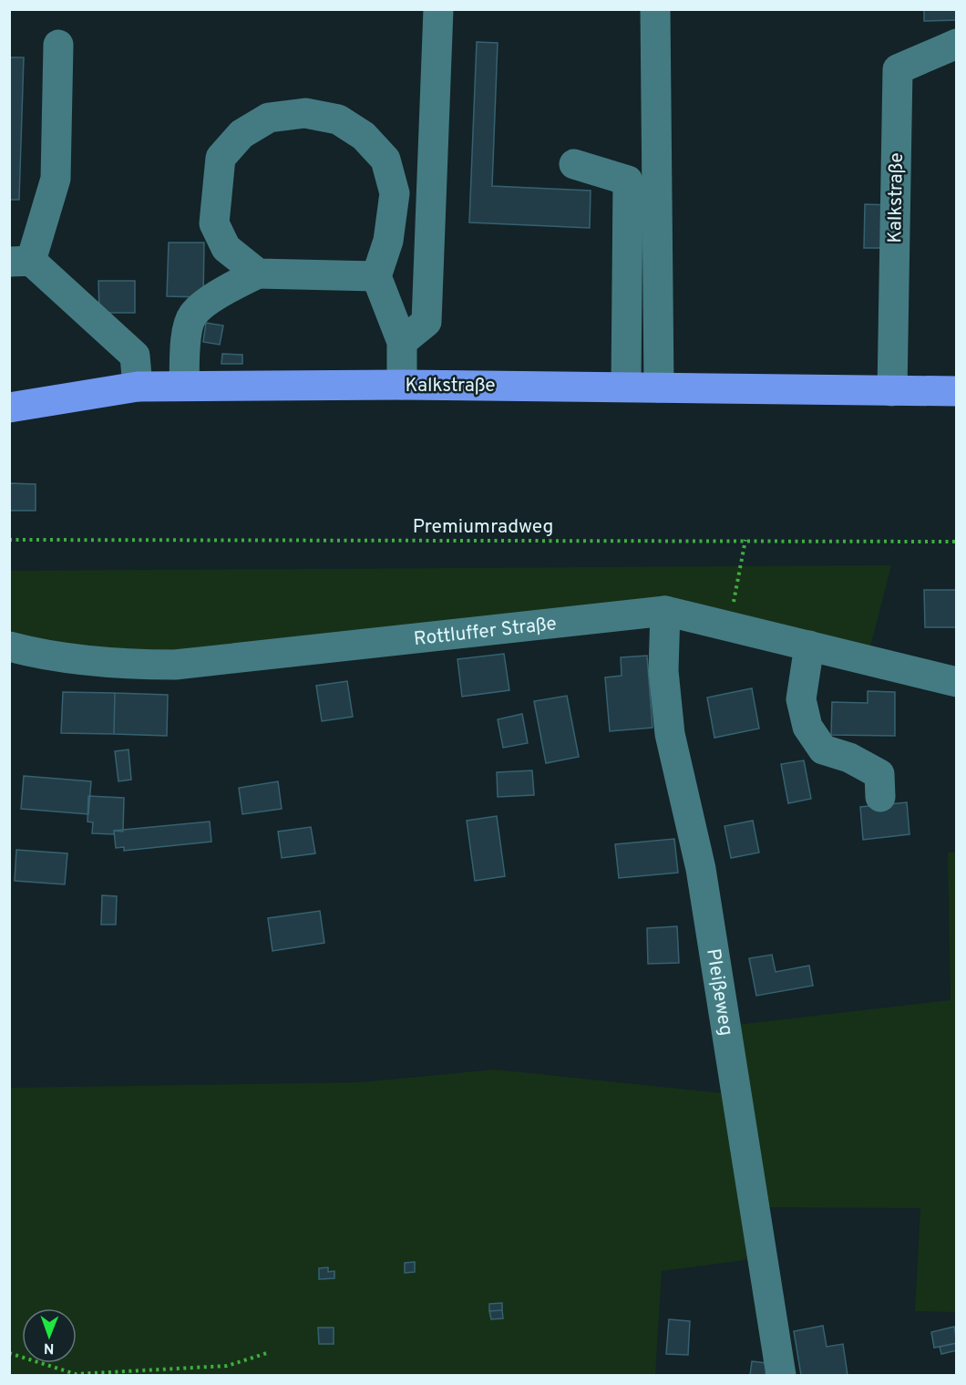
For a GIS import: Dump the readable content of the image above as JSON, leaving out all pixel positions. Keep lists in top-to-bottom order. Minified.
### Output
{"streets":{"main road":["Kalkstraße"],"street":["Rottluffer Straße","Pleißeweg"],"path":["Premiumradweg"]},"crossings":[["Rottluffer Straße","Pleißeweg"]],"north":"bottom"}
